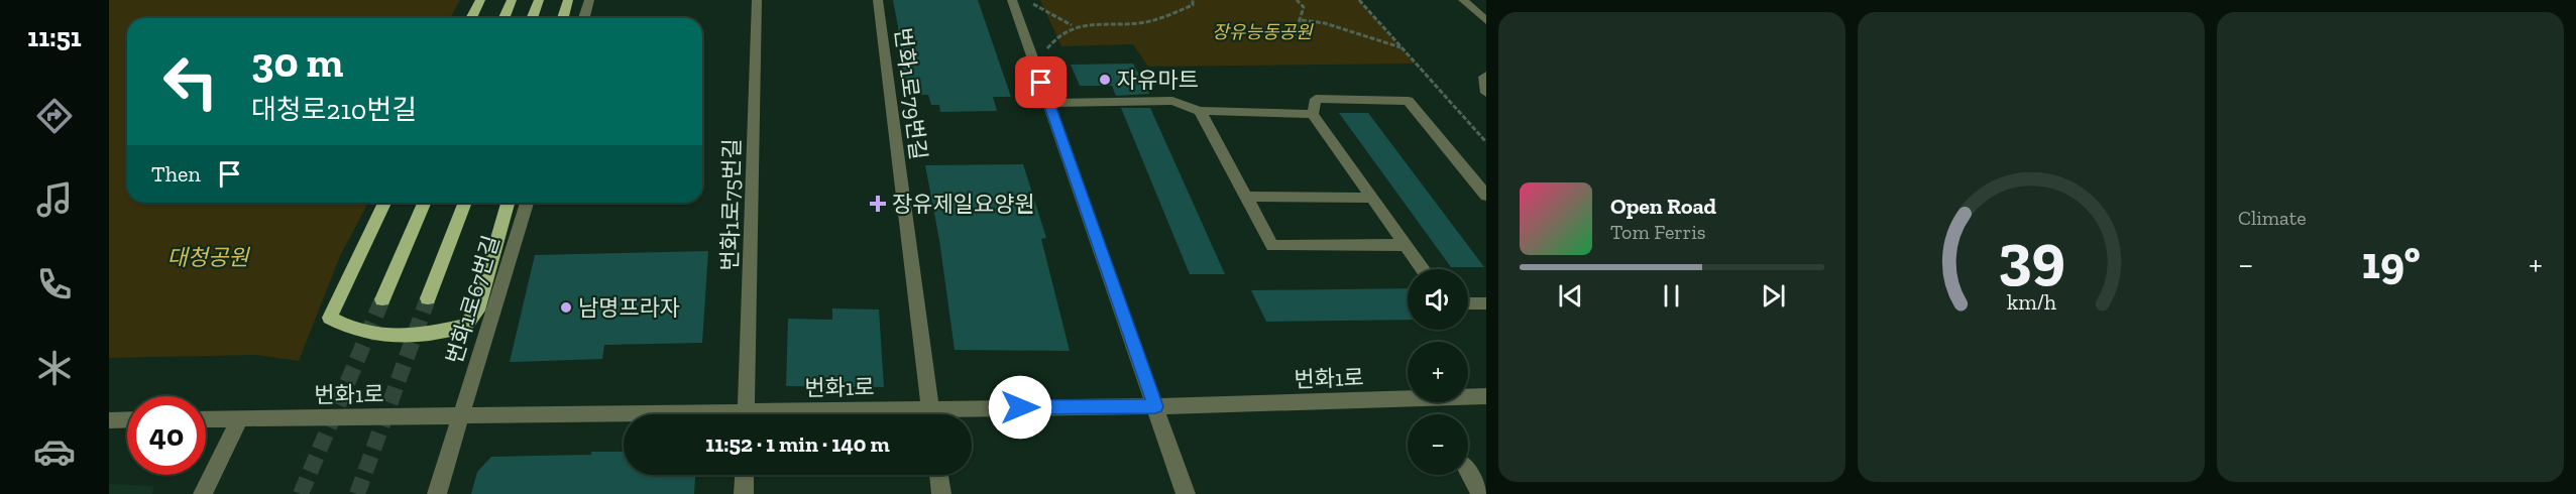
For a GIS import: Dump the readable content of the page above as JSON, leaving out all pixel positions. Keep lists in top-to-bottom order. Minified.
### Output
{"streets":{"street":["번화1로79번길","번화1로75번길","번화1로67번길","번화1로"]},"crossings":[["번화1로67번길","번화1로"]],"parks":["장유능동공원","대청공원"],"places":{"other":["자유마트","남명프라자"],"health":["장유제일요양원"]},"page":{"tabs":"11:51","tile":"Climate","turn":["30 m","대청로210번길"],"then":"Then","song":["Open Road","Tom Ferris"],"heat":["−","19°","+"],"map_buttons":["+","−"],"limit":"40","trip":"11:52 · 1 min · 140 m","gauge":["39","km/h"]}}
